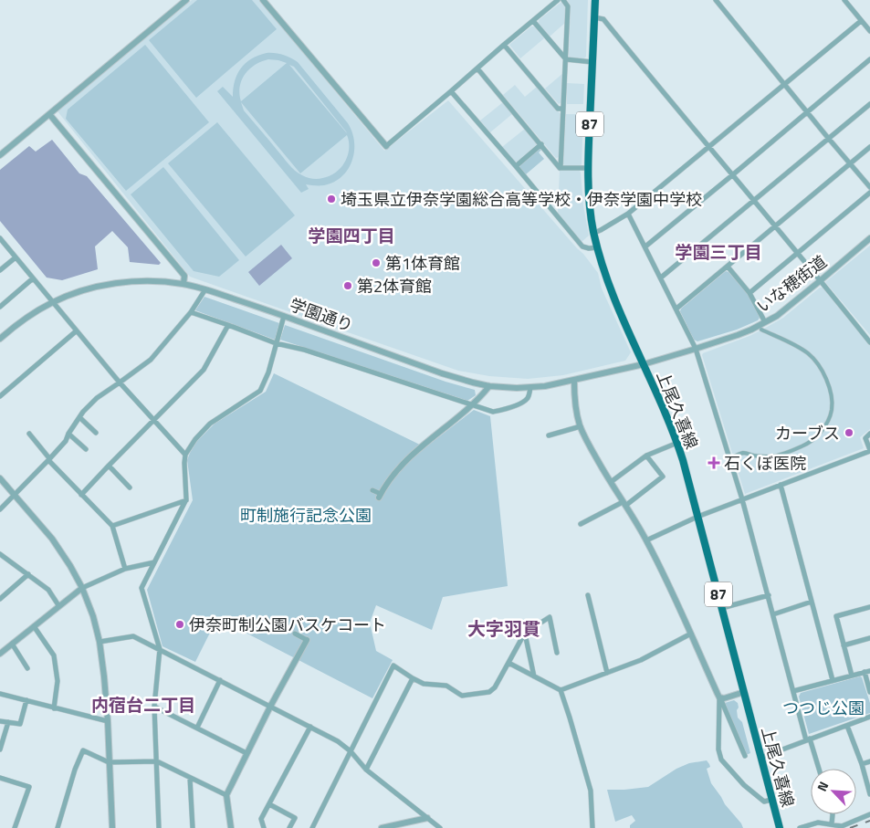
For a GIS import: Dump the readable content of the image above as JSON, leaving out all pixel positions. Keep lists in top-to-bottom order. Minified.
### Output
{"streets":{"main road":["87","上尾久喜線"],"street":["いな穂街道","学園通り"]},"crossings":[["いな穂街道","学園通り"],["いな穂街道","上尾久喜線"],["学園通り","上尾久喜線"]],"districts":["学園四丁目","学園三丁目","大字羽貫","内宿台二丁目"],"parks":["町制施行記念公園","つつじ公園"],"places":{"other":["埼玉県立伊奈学園総合高等学校・伊奈学園中学校","第1体育館","第2体育館","カーブス","伊奈町制公園バスケコート"],"health":["石くぼ医院"]},"north":"top left"}
